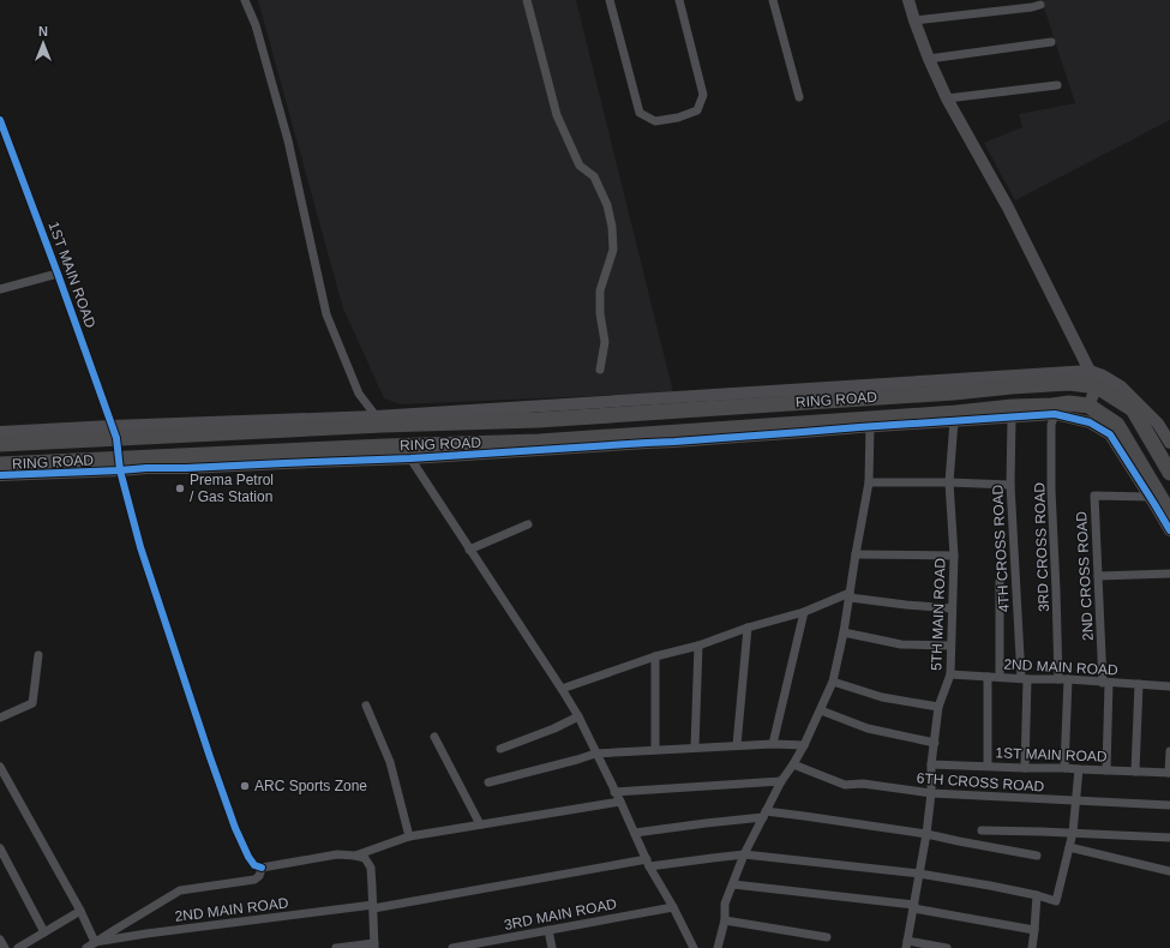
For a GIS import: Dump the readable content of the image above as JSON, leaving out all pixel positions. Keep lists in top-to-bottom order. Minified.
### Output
{"streets":{"highway":["RING ROAD"],"street":["1ST MAIN ROAD","3RD CROSS ROAD","4TH CROSS ROAD","2ND CROSS ROAD","5TH MAIN ROAD","2ND MAIN ROAD","6TH CROSS ROAD","3RD MAIN ROAD"]},"crossings":[["1ST MAIN ROAD","RING ROAD"],["1ST MAIN ROAD","3RD CROSS ROAD"],["1ST MAIN ROAD","4TH CROSS ROAD"],["1ST MAIN ROAD","2ND CROSS ROAD"],["1ST MAIN ROAD","5TH MAIN ROAD"],["3RD CROSS ROAD","2ND MAIN ROAD"],["4TH CROSS ROAD","2ND MAIN ROAD"],["2ND CROSS ROAD","2ND MAIN ROAD"],["5TH MAIN ROAD","2ND MAIN ROAD"],["5TH MAIN ROAD","6TH CROSS ROAD"]],"places":["Prema Petrol / Gas Station","ARC Sports Zone"],"north":"top"}
